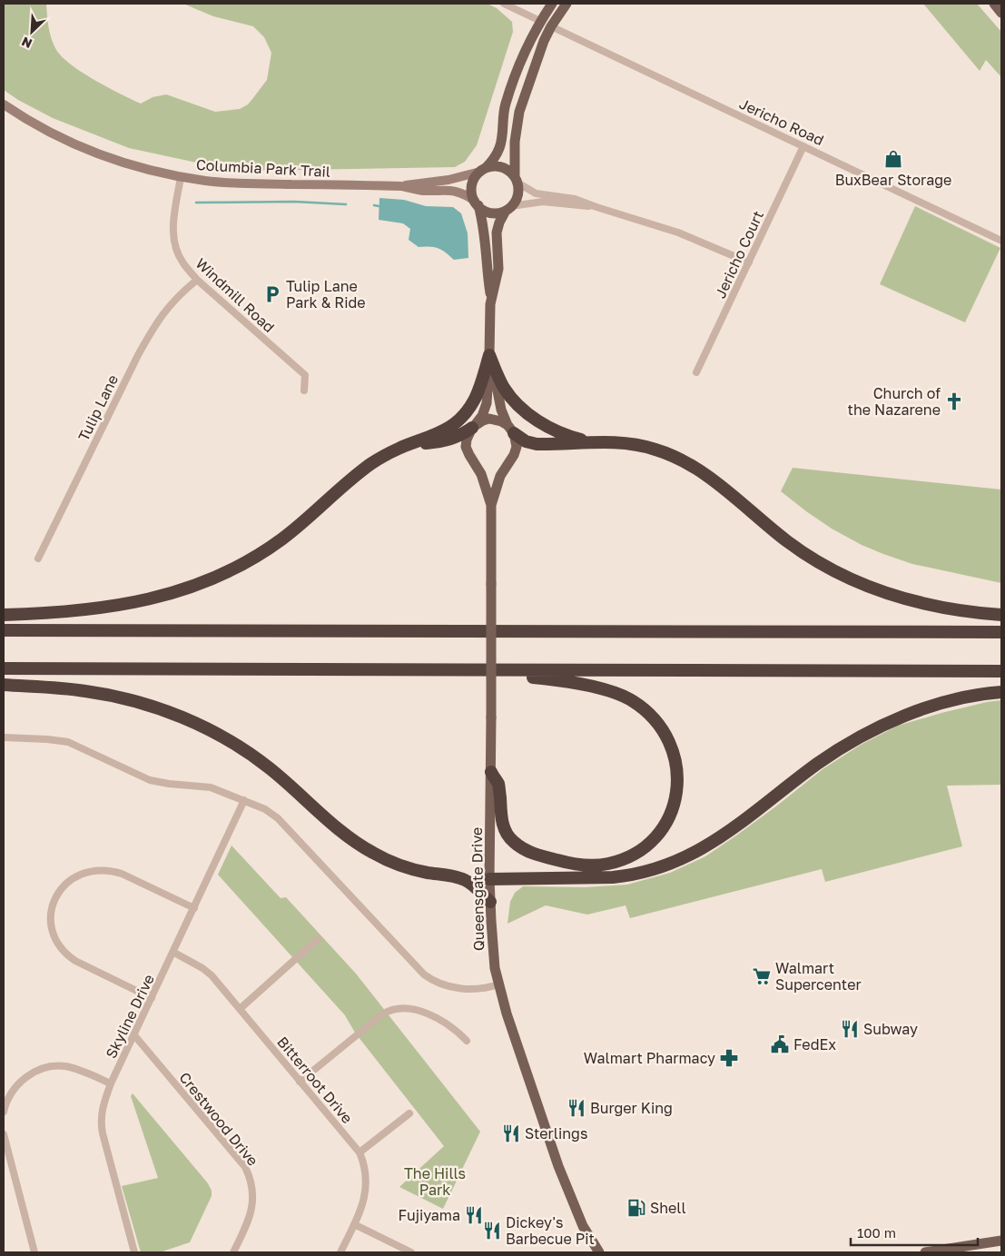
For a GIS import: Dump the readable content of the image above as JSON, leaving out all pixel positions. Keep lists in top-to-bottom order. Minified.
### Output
{"streets":{"main road":["Columbia Park Trail","Queensgate Drive"],"street":["Jericho Road","Jericho Court","Windmill Road","Tulip Lane","Skyline Drive","Bitterroot Drive","Crestwood Drive"]},"crossings":[["Jericho Road","Jericho Court"],["Columbia Park Trail","Windmill Road"],["Windmill Road","Tulip Lane"],["Skyline Drive","Bitterroot Drive"],["Skyline Drive","Crestwood Drive"]],"parks":["The Hills Park"],"places":{"shop":["BuxBear Storage"],"parking":["Tulip Lane Park & Ride"],"church":["Church of the Nazarene"],"supermarket":["Walmart Supercenter"],"restaurant":["Subway","Burger King","Sterlings","Fujiyama","Dickey's Barbecue Pit"],"public building":["FedEx"],"pharmacy":["Walmart Pharmacy"],"fuel station":["Shell"]},"scale_bar":"100 m","north":"bottom left"}
